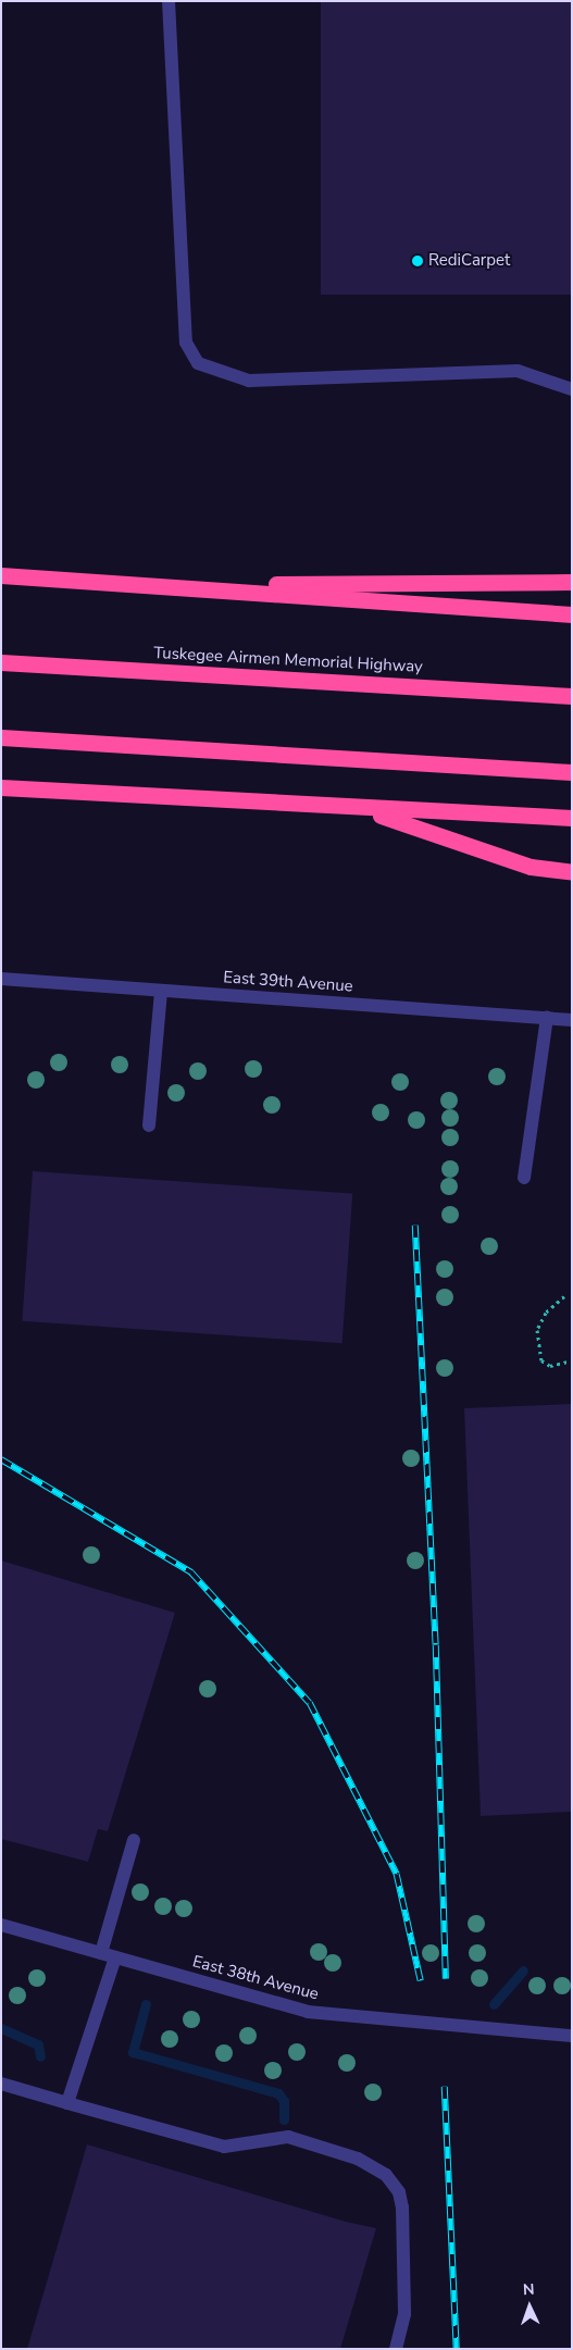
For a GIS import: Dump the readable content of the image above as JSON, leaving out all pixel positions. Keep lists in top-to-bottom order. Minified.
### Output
{"streets":{"highway":["Tuskegee Airmen Memorial Highway"],"street":["East 39th Avenue","East 38th Avenue"]},"places":["RediCarpet"],"north":"top"}
